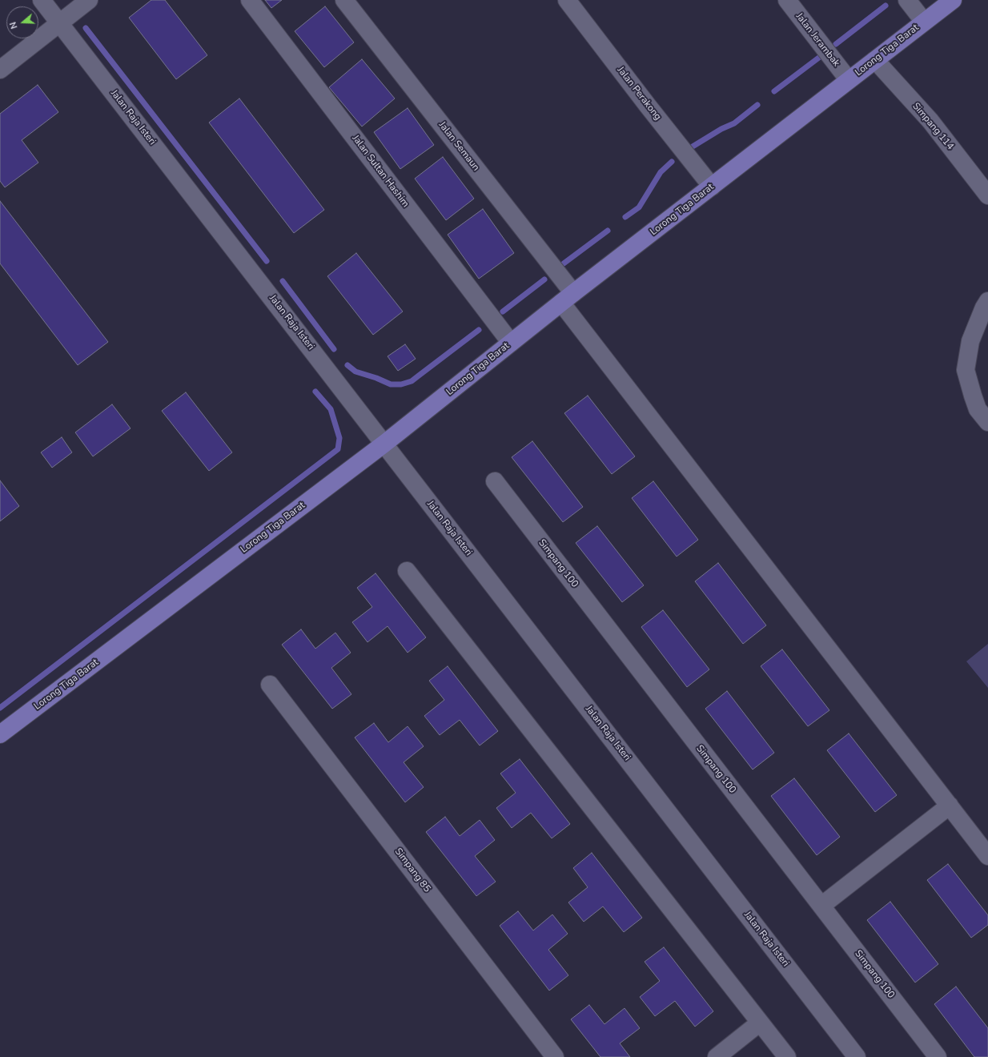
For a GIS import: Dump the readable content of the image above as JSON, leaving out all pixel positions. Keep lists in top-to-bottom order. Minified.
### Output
{"streets":{"main road":["Lorong Tiga Barat"],"street":["Jalan Jerambak","Jalan Perakong","Jalan Raja Isteri","Simpang 114","Jalan Semaun","Jalan Sultan Hashim","Simpang 100","Simpang 85"]},"crossings":[["Jalan Jerambak","Lorong Tiga Barat"],["Lorong Tiga Barat","Jalan Perakong"],["Lorong Tiga Barat","Jalan Raja Isteri"],["Lorong Tiga Barat","Simpang 114"],["Lorong Tiga Barat","Jalan Semaun"],["Lorong Tiga Barat","Jalan Sultan Hashim"]],"north":"left"}
